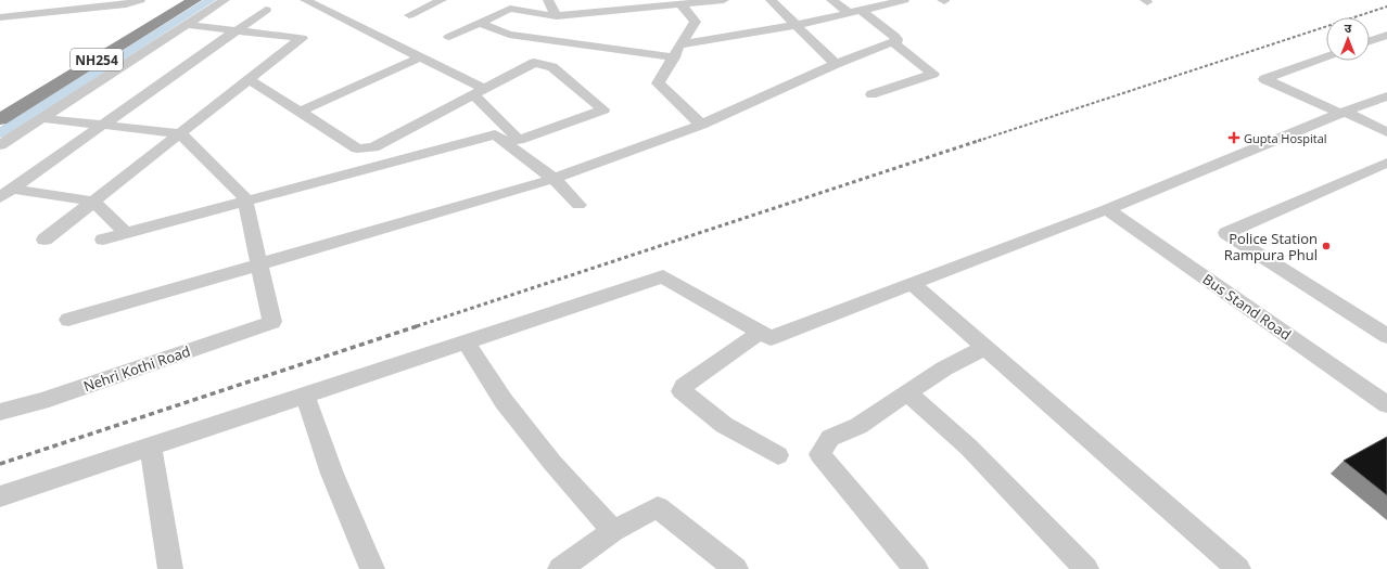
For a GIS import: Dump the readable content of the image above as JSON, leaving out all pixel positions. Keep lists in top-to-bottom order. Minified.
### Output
{"streets":{"highway":["NH254"],"street":["Bus Stand Road","Nehri Kothi Road"]},"places":{"health":["Gupta Hospital"],"other":["Police Station Rampura Phul"]},"north":"top"}
